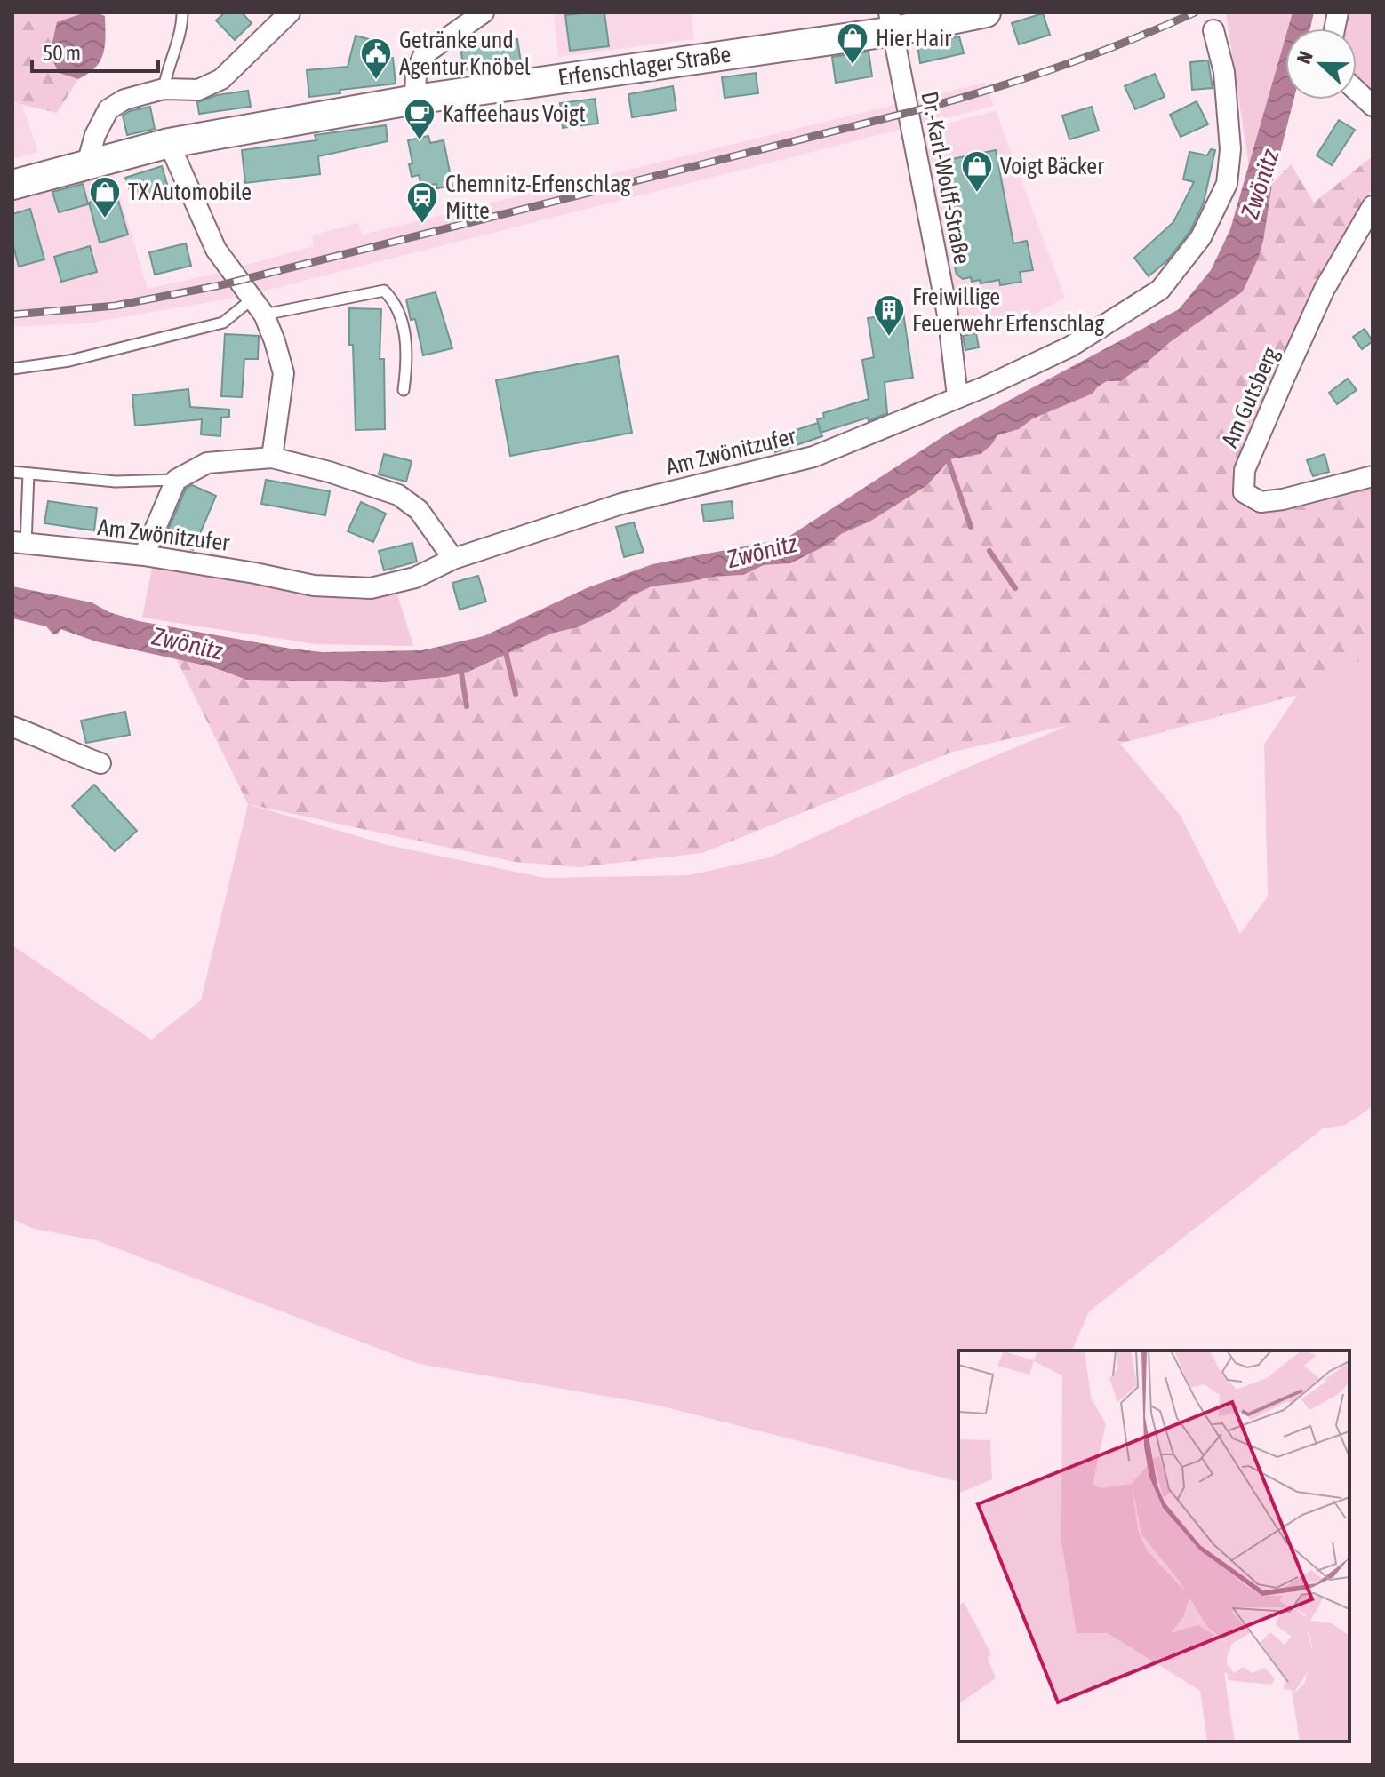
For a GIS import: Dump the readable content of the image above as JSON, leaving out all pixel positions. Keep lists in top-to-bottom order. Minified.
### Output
{"streets":{"main road":["Erfenschlager Straße"],"street":["Dr.-Karl-Wolff-Straße","Am Gutsberg","Am Zwönitzufer"]},"crossings":[["Erfenschlager Straße","Dr.-Karl-Wolff-Straße"],["Dr.-Karl-Wolff-Straße","Am Zwönitzufer"]],"water":["Zwönitz"],"places":{"shop":["Hier Hair","Voigt Bäcker","TX Automobile"],"public building":["Getränke und Agentur Knöbel"],"cafe":["Kaffeehaus Voigt"],"station":["Chemnitz-Erfenschlag Mitte"],"building":["Freiwillige Feuerwehr Erfenschlag"]},"scale_bar":"50 m","north":"left"}
